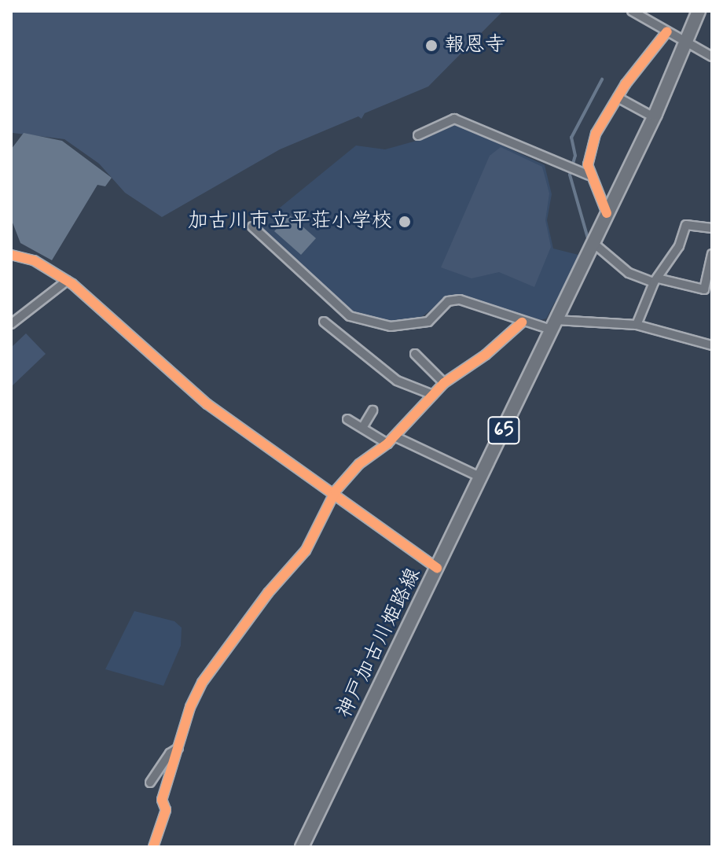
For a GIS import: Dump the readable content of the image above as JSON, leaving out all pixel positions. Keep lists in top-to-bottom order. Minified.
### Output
{"streets":{"main road":["65","神戸加古川姫路線"]},"places":["報恩寺","加古川市立平荘小学校"]}
